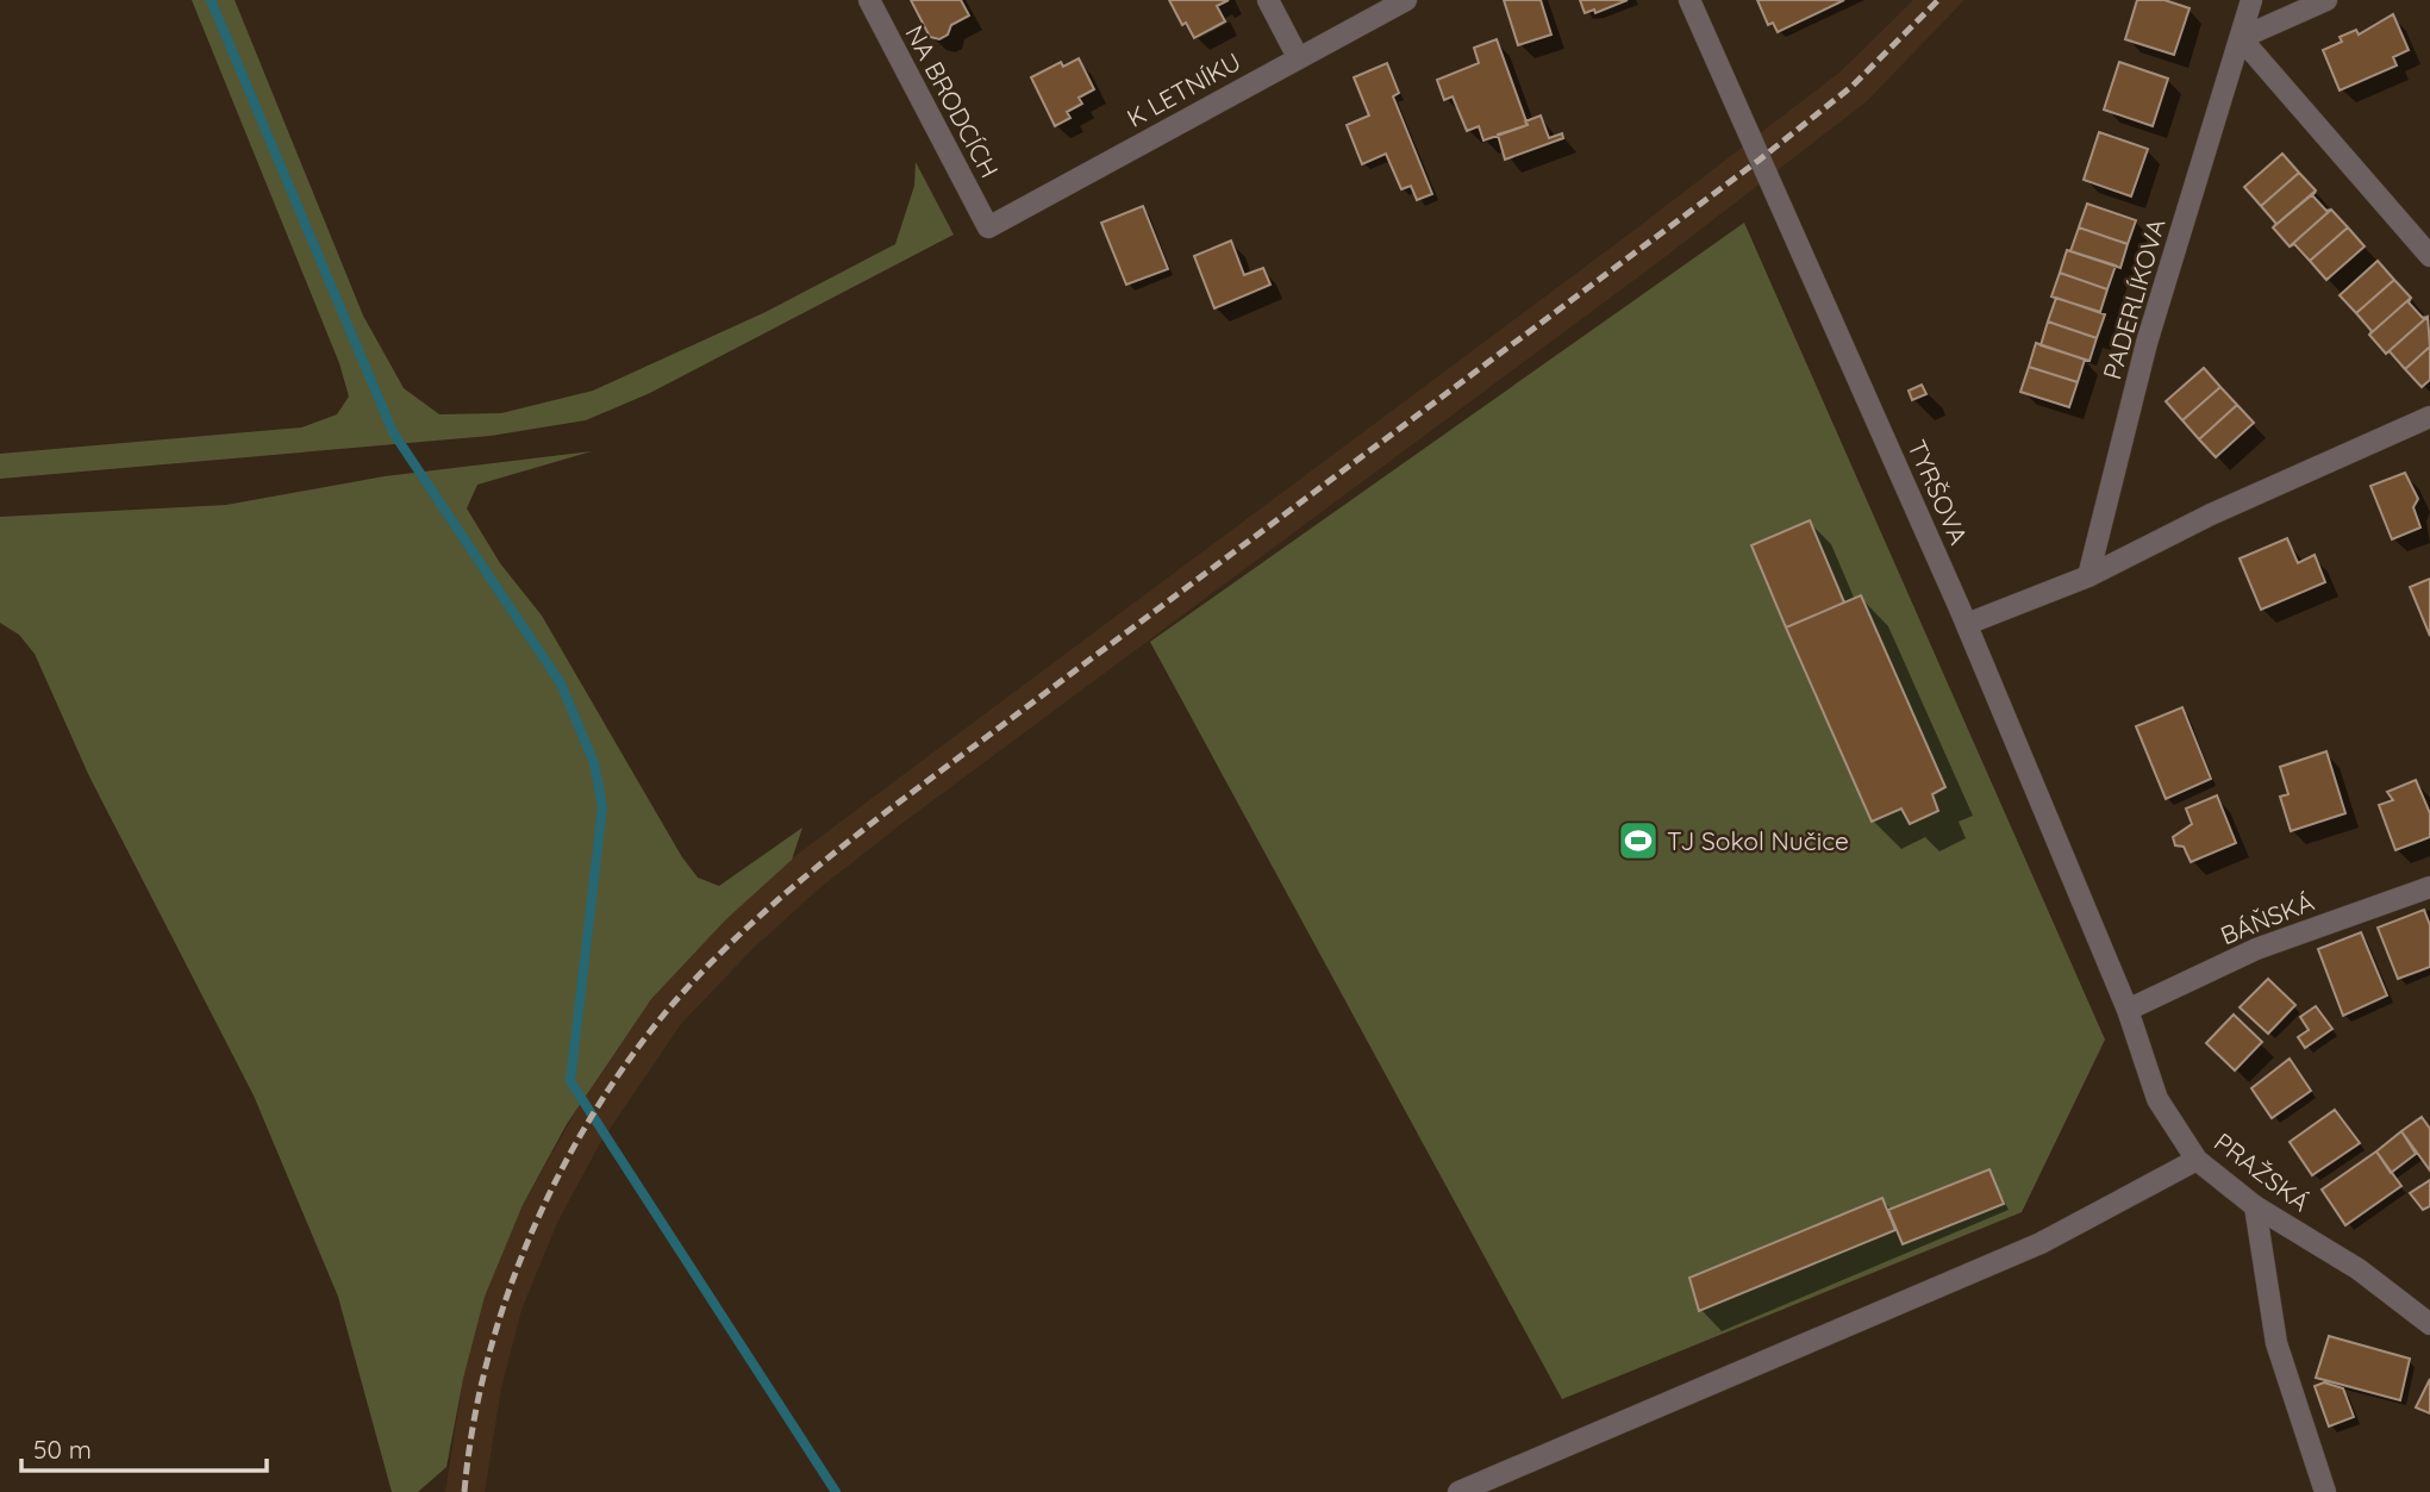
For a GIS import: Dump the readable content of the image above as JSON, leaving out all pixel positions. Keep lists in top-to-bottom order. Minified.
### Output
{"streets":{"street":["K LETNÍKU","NA BRODCÍCH","PADERLÍKOVA","TYRŠOVA","BÁŇSKÁ","PRAŽSKÁ"]},"crossings":[["K LETNÍKU","NA BRODCÍCH"],["TYRŠOVA","BÁŇSKÁ"],["TYRŠOVA","PRAŽSKÁ"],["BÁŇSKÁ","PRAŽSKÁ"]],"places":{"sports":["TJ Sokol Nučice"]},"scale_bar":"50 m"}
